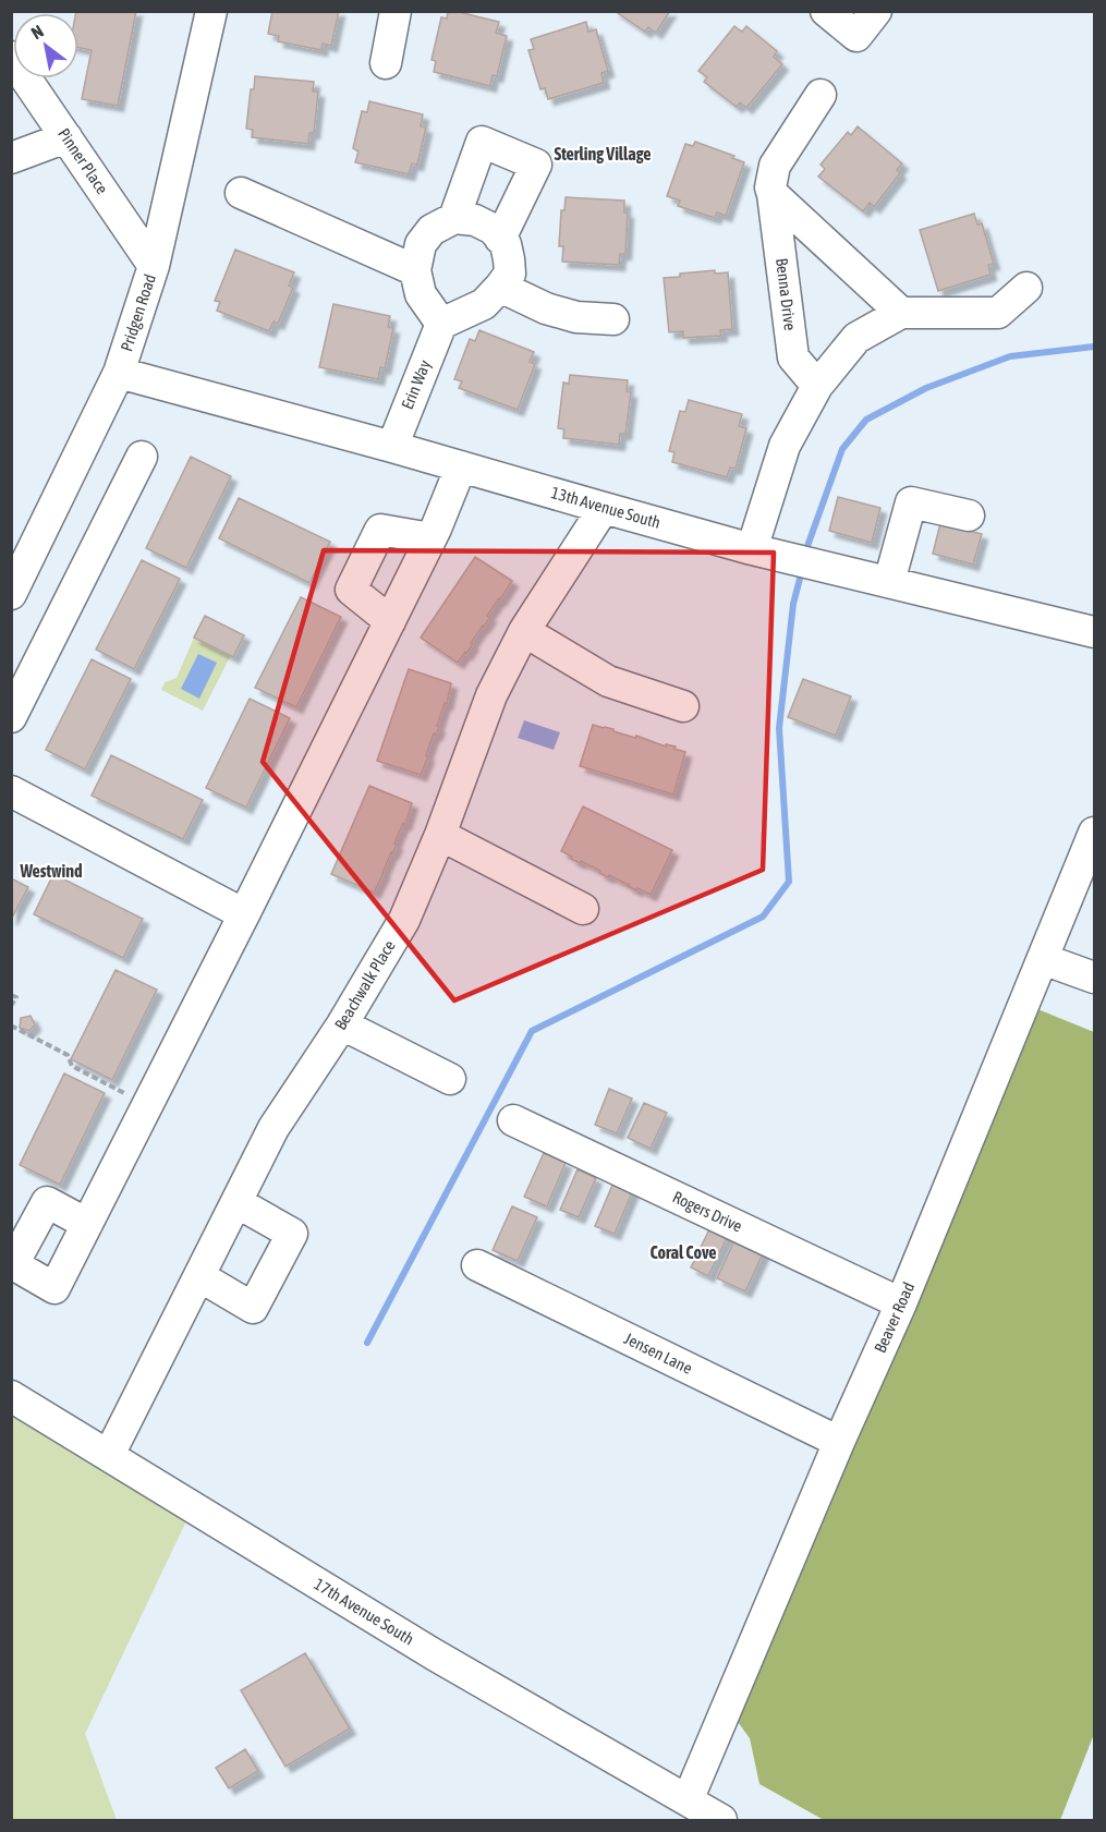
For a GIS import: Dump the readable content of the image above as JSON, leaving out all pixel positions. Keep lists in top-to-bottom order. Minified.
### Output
{"streets":{"street":["Pinner Place","Benna Drive","Pridgen Road","Erin Way","13th Avenue South","Beachwalk Place","Rogers Drive","Beaver Road","Jensen Lane","17th Avenue South"]},"crossings":[["Pinner Place","Pridgen Road"],["Pridgen Road","13th Avenue South"],["Erin Way","13th Avenue South"],["13th Avenue South","Beachwalk Place"],["Beachwalk Place","17th Avenue South"],["Rogers Drive","Beaver Road"],["Beaver Road","Jensen Lane"],["Beaver Road","17th Avenue South"]],"districts":["Sterling Village","Westwind","Coral Cove"],"north":"top left"}
